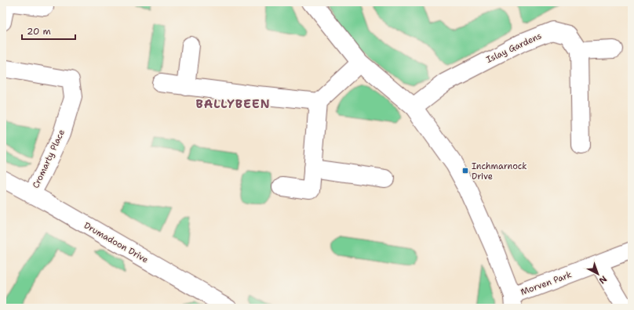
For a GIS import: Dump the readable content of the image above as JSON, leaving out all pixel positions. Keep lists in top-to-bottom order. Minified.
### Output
{"streets":{"street":["Islay Gardens","Cromarty Place","Drumadoon Drive","Morven Park"]},"crossings":[["Cromarty Place","Drumadoon Drive"]],"districts":["BALLYBEEN"],"places":{"transit":["Inchmarnock Drive"]},"scale_bar":"20 m","north":"bottom right"}
